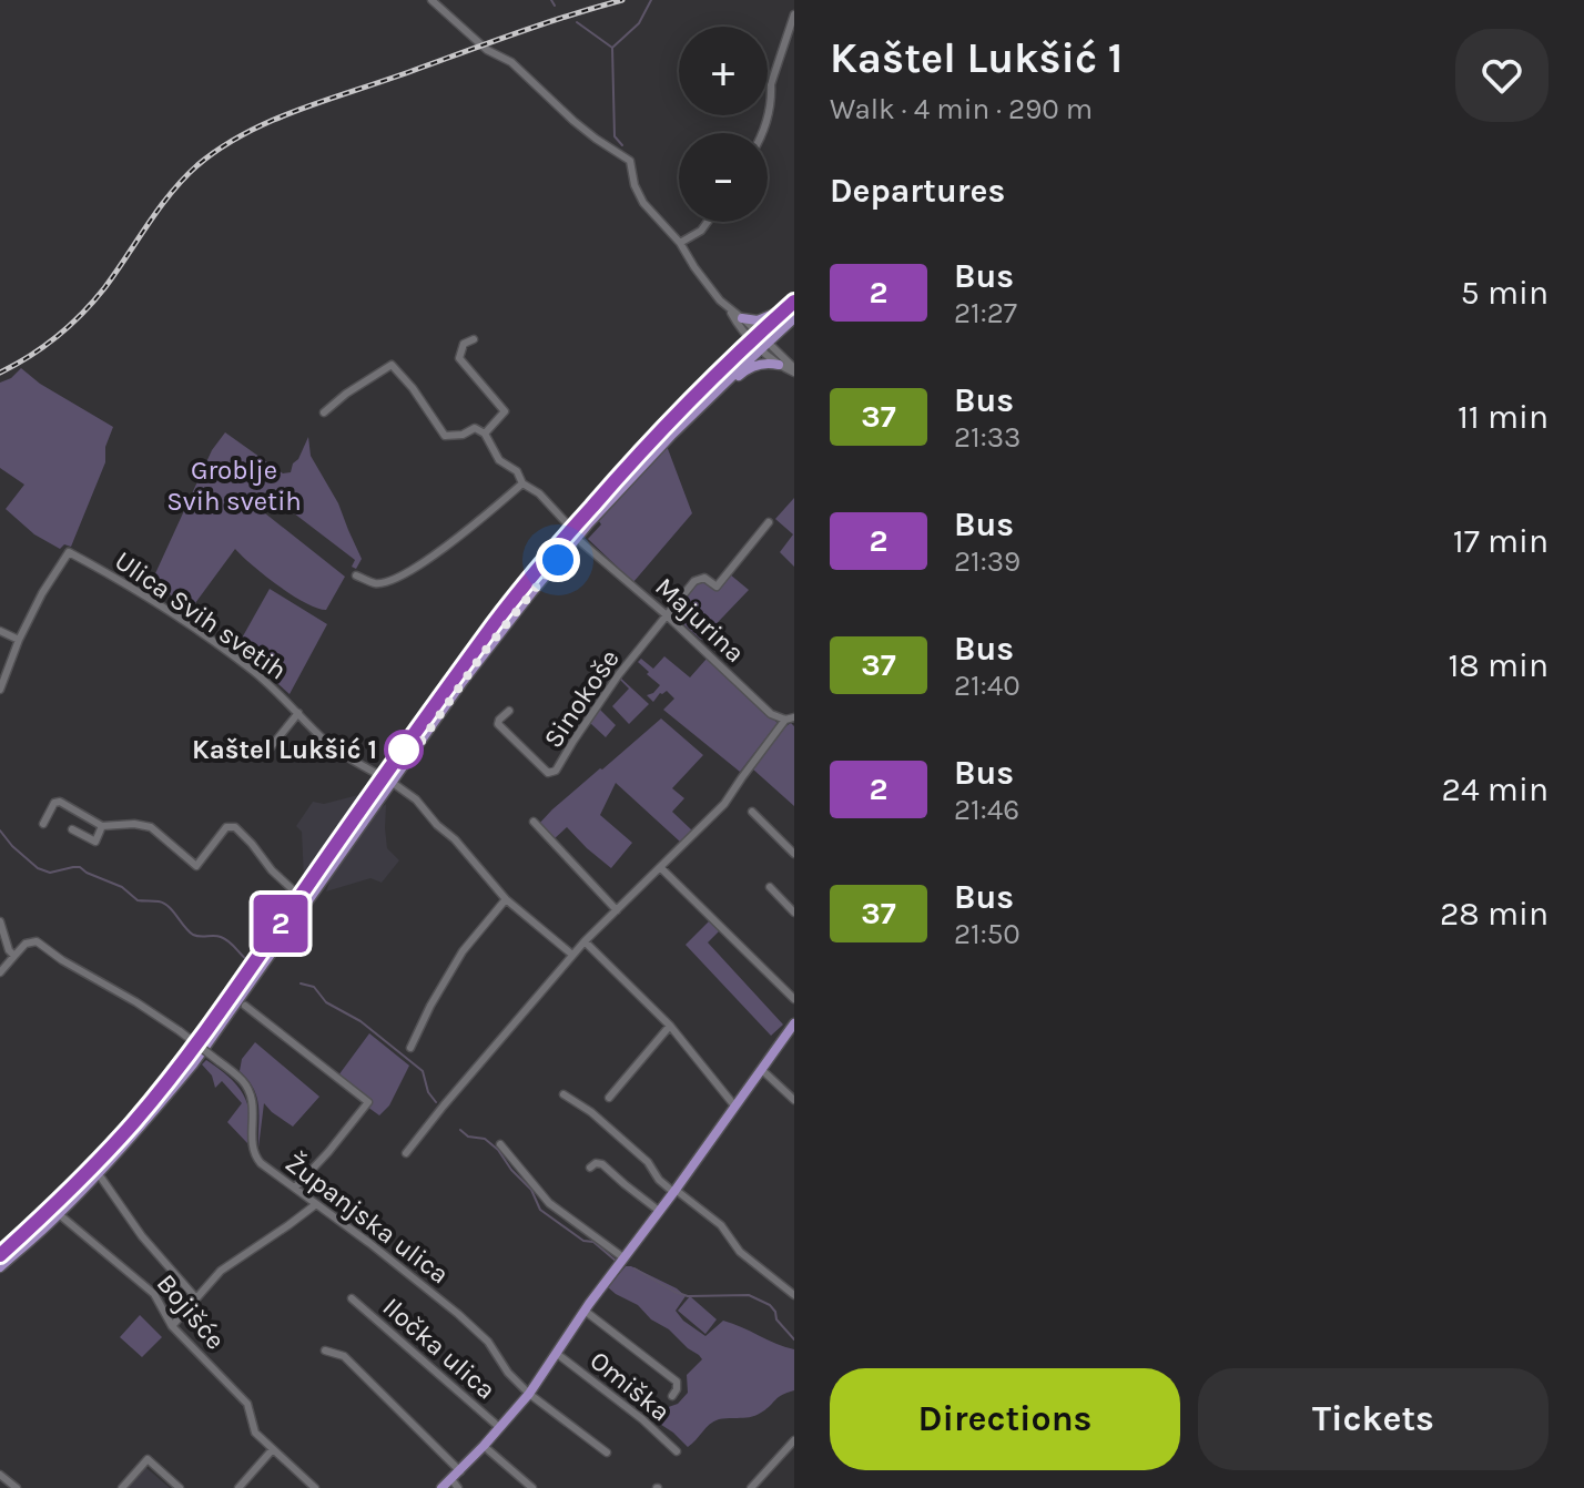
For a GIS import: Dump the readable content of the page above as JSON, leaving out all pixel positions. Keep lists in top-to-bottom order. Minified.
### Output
{"streets":{"street":["Ulica Svih svetih","Majurina","Sinokoše","Županjska ulica","Bojišće","Iločka ulica","Omiška"]},"crossings":[["Majurina","Sinokoše"]],"parks":["Groblje Svih svetih"],"places":["Kaštel Lukšić 1"],"lines":["bus line 2"],"page":{"on_map":"2","heading":[["Kaštel Lukšić 1","Walk · 4 min · 290 m"],"Departures"],"map_buttons":["+","−"],"list":[{"mark":"2","name":"Bus","note":"21:27","value":"5 min"},{"mark":"37","name":"Bus","note":"21:33","value":"11 min"},{"mark":"2","name":"Bus","note":"21:39","value":"17 min"},{"mark":"37","name":"Bus","note":"21:40","value":"18 min"},{"mark":"2","name":"Bus","note":"21:46","value":"24 min"},{"mark":"37","name":"Bus","note":"21:50","value":"28 min"}],"buttons":["Directions","Tickets"]}}
